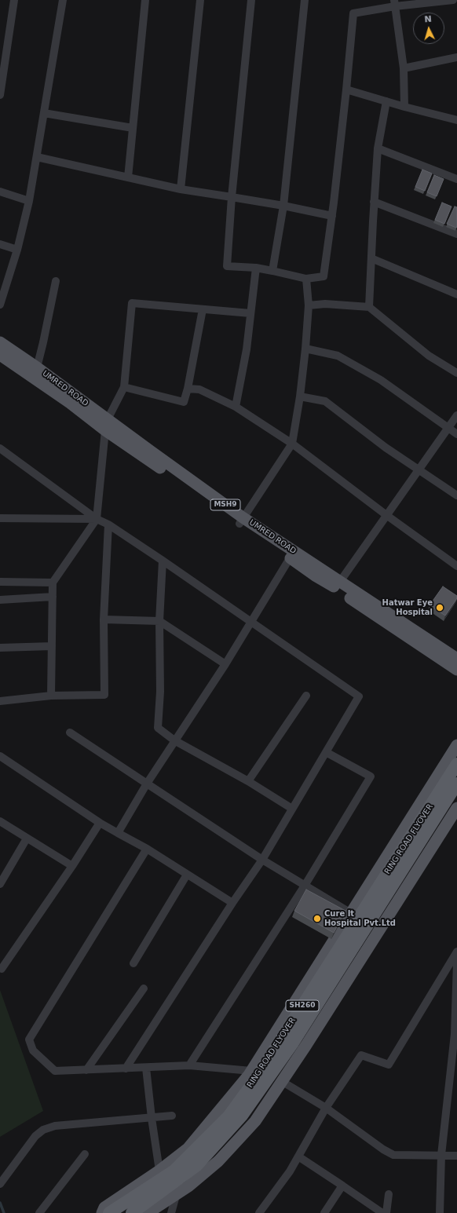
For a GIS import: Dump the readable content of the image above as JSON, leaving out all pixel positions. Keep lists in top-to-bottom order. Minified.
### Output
{"streets":{"highway":["RING ROAD FLYOVER","SH260"],"main road":["UMRED ROAD","MSH9"]},"places":["Hatwar Eye Hospital","Cure It Hospital Pvt.Ltd"],"north":"top"}
